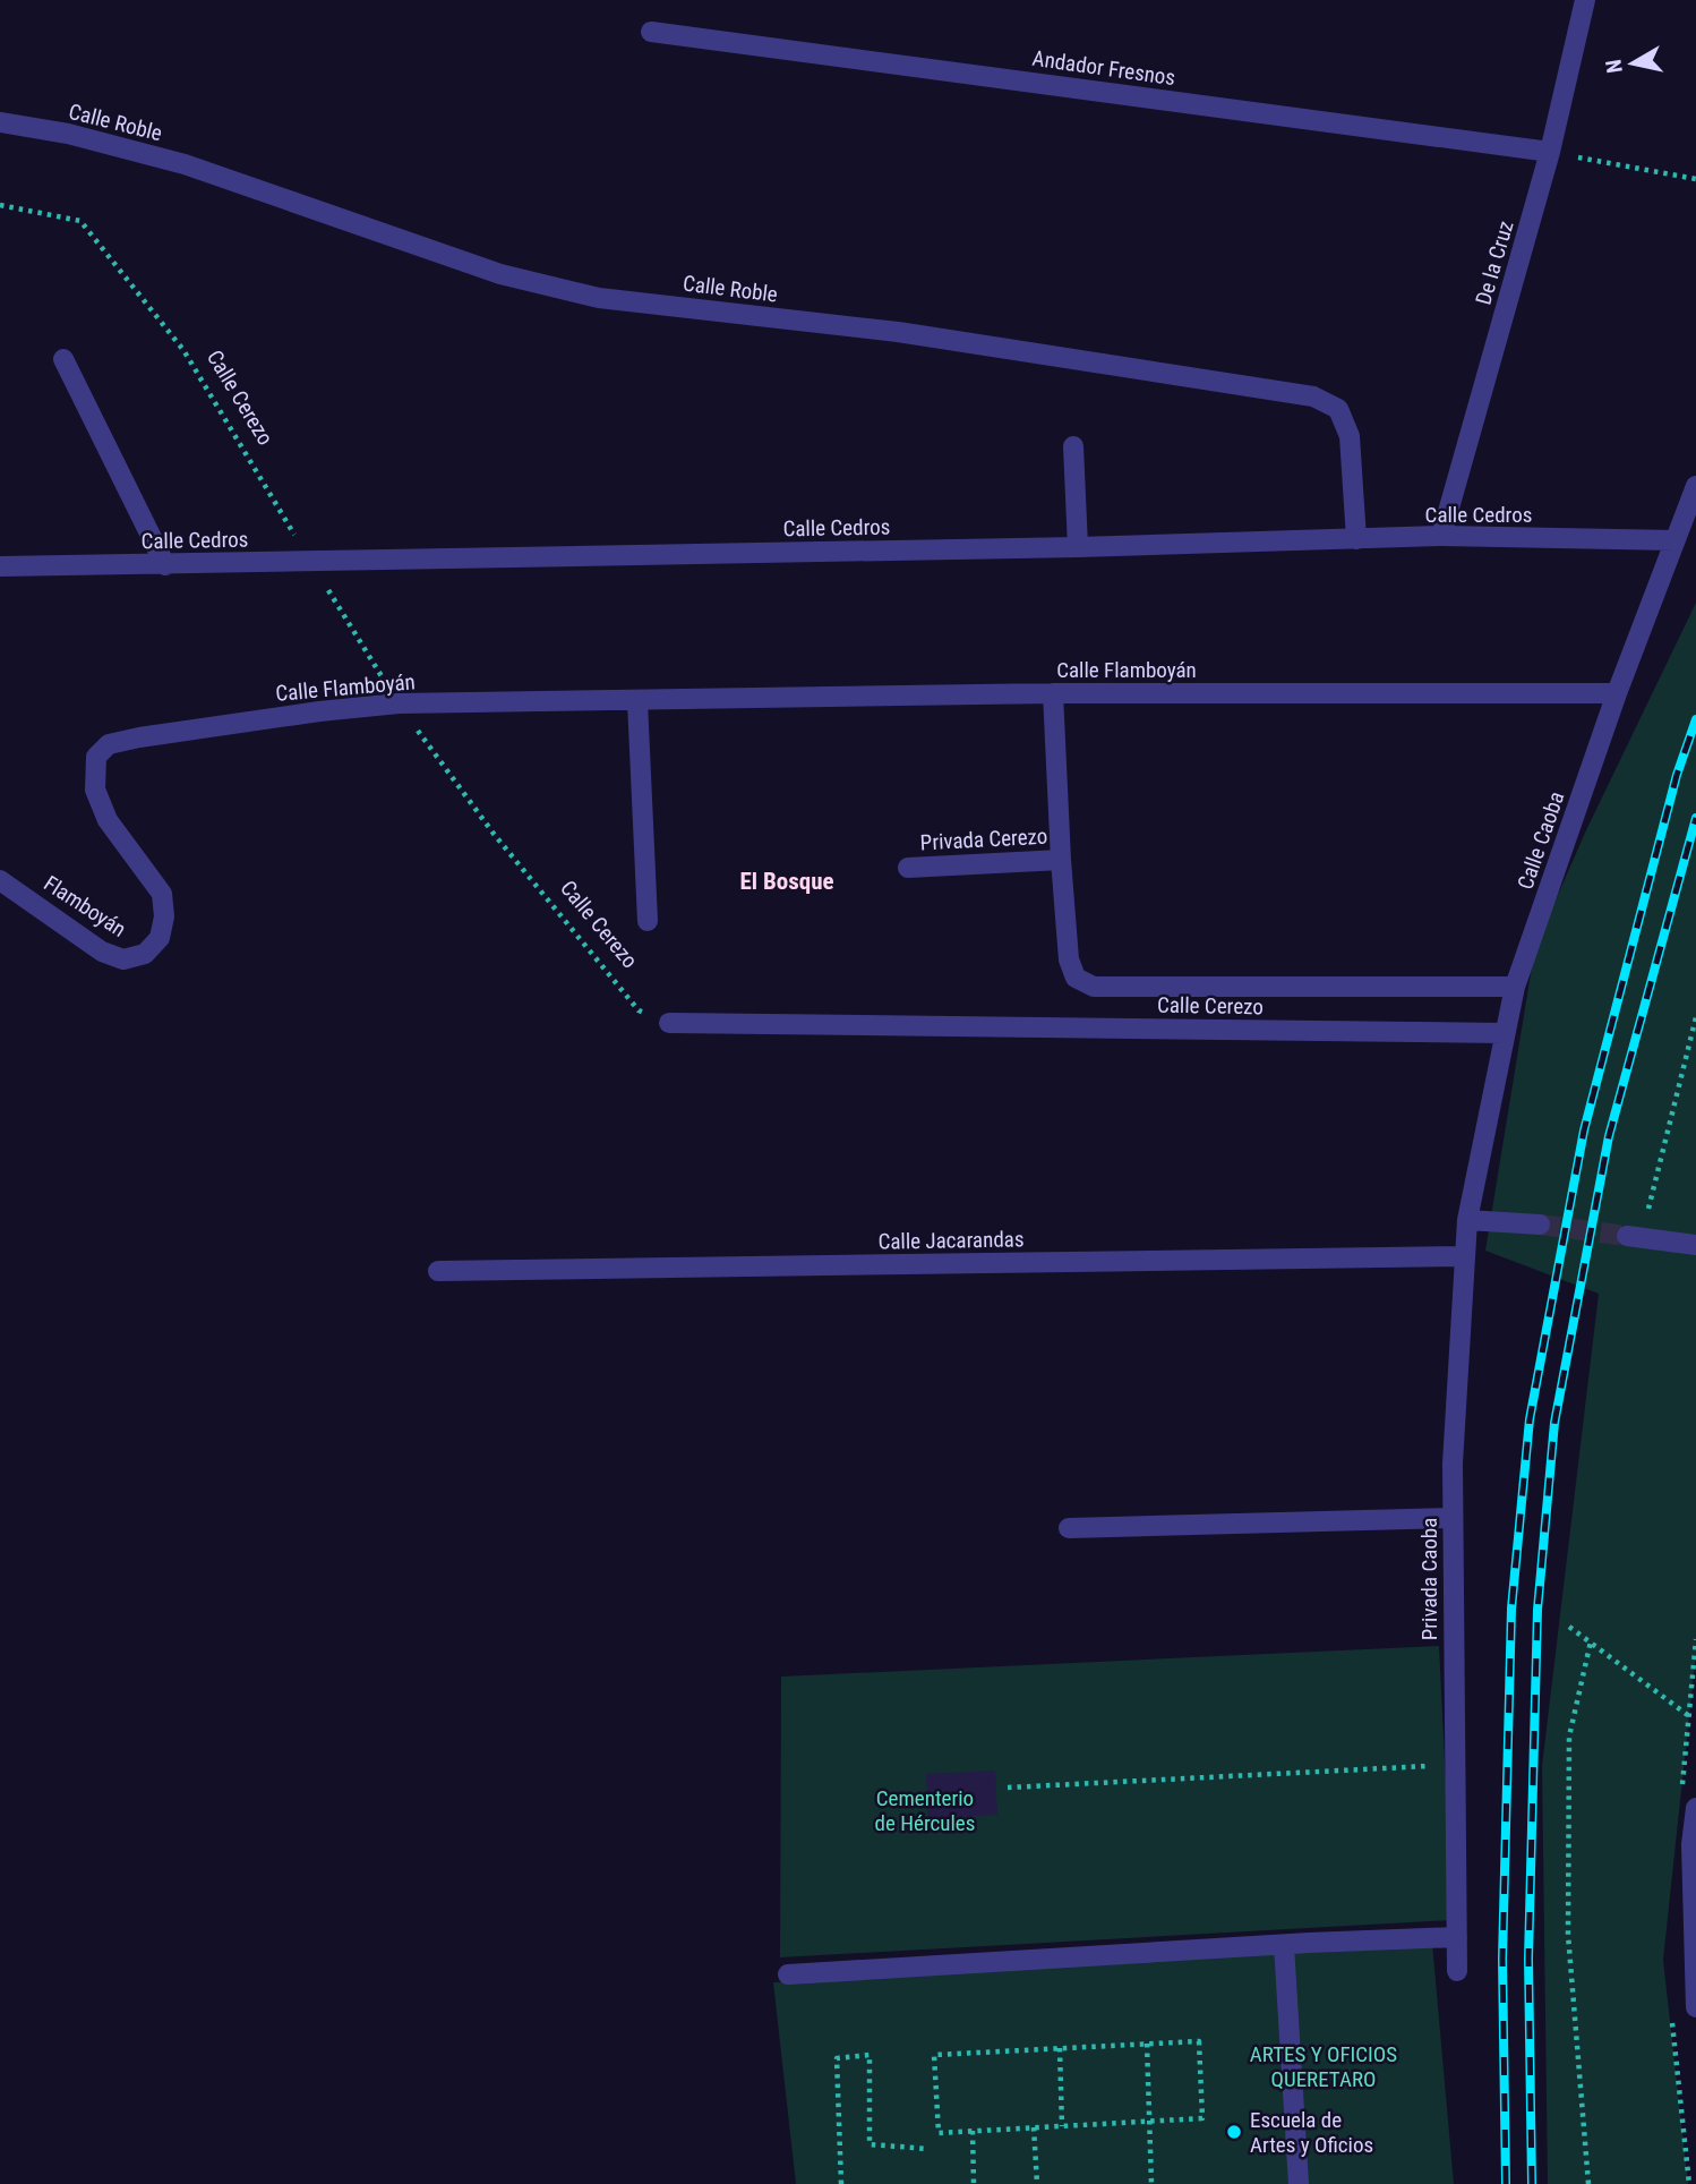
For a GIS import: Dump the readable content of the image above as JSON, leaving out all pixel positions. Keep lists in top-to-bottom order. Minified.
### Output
{"streets":{"street":["Andador Fresnos","Calle Roble","De la Cruz","Calle Cerezo","Calle Cedros","Calle Flamboyán","Privada Cerezo","Calle Caoba","Flamboyán","Calle Jacarandas","Privada Caoba"]},"crossings":[["Andador Fresnos","De la Cruz"],["Calle Roble","Calle Cedros"],["De la Cruz","Calle Cedros"],["Calle Cerezo","Calle Cedros"],["Calle Cerezo","Calle Flamboyán"],["Calle Cerezo","Calle Caoba"],["Calle Cedros","Calle Caoba"],["Calle Flamboyán","Calle Caoba"],["Calle Flamboyán","Flamboyán"],["Calle Caoba","Privada Caoba"],["Calle Jacarandas","Privada Caoba"]],"districts":["El Bosque"],"parks":["Cementerio de Hércules","ARTES Y OFICIOS QUERETARO"],"places":["Escuela de Artes y Oficios"],"north":"left"}
